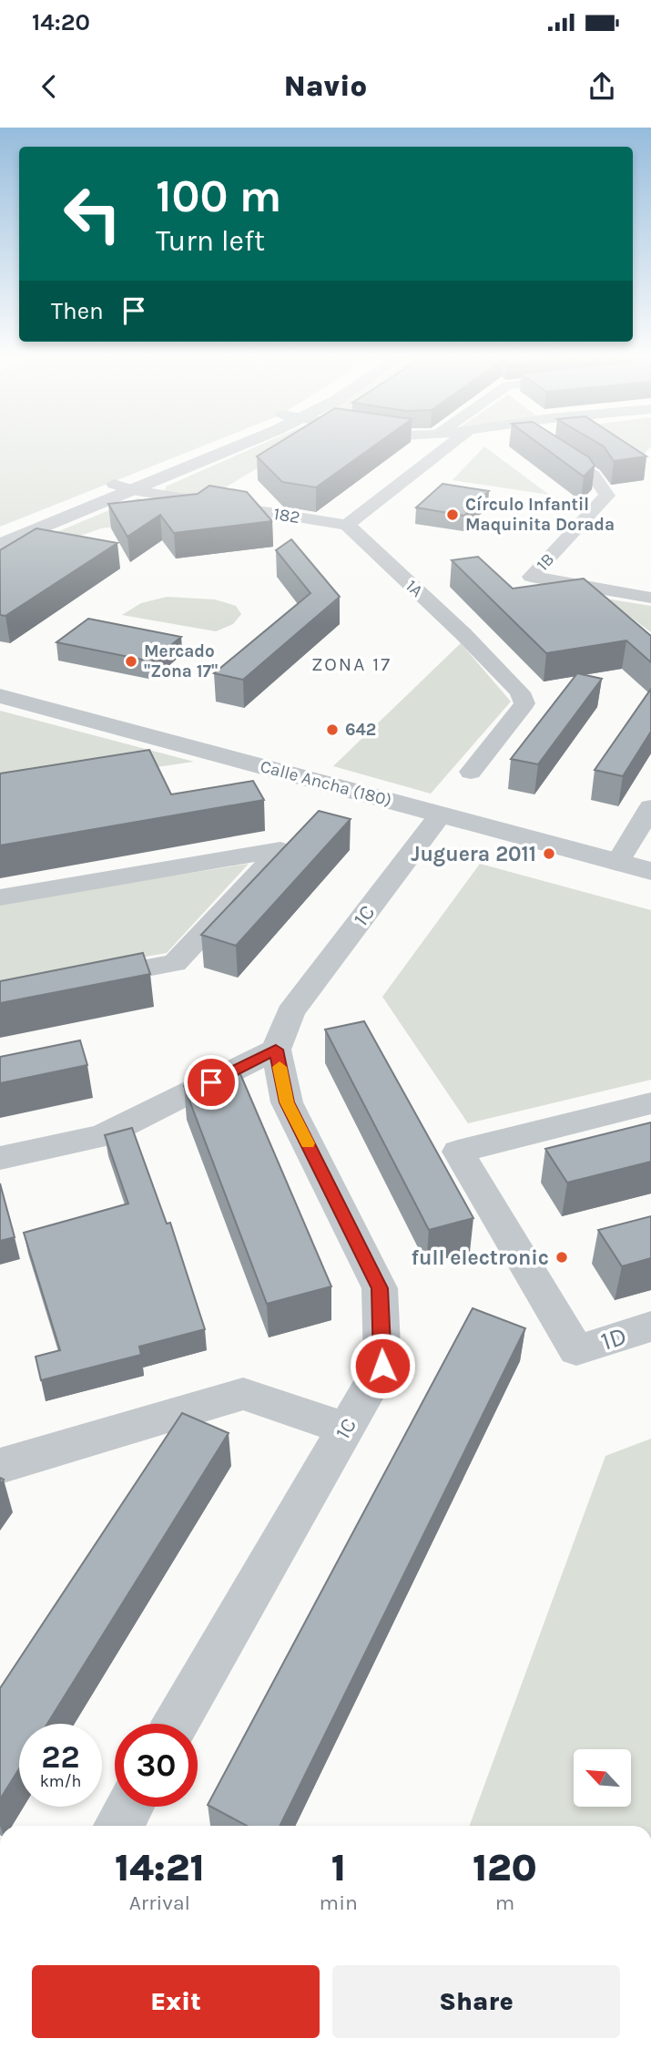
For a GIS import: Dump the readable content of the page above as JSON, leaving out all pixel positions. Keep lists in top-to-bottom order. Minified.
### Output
{"streets":{"street":["182","1B","1A","Calle Ancha (180)","1C","1D"]},"crossings":[["182","1A"],["Calle Ancha (180)","1C"]],"districts":["ZONA 17"],"places":["Círculo Infantil Maquinita Dorada","Mercado \"Zona 17\"","642","Juguera 2011","full electronic"],"north":"top left","page":{"status":"14:20","header":"Navio","turn":["100 m","Turn left"],"then":"Then","speed":"22 km/h","limit":"30","eta":["14:21","Arrival","1","min","120","m"],"buttons":["Exit","Share"]}}
